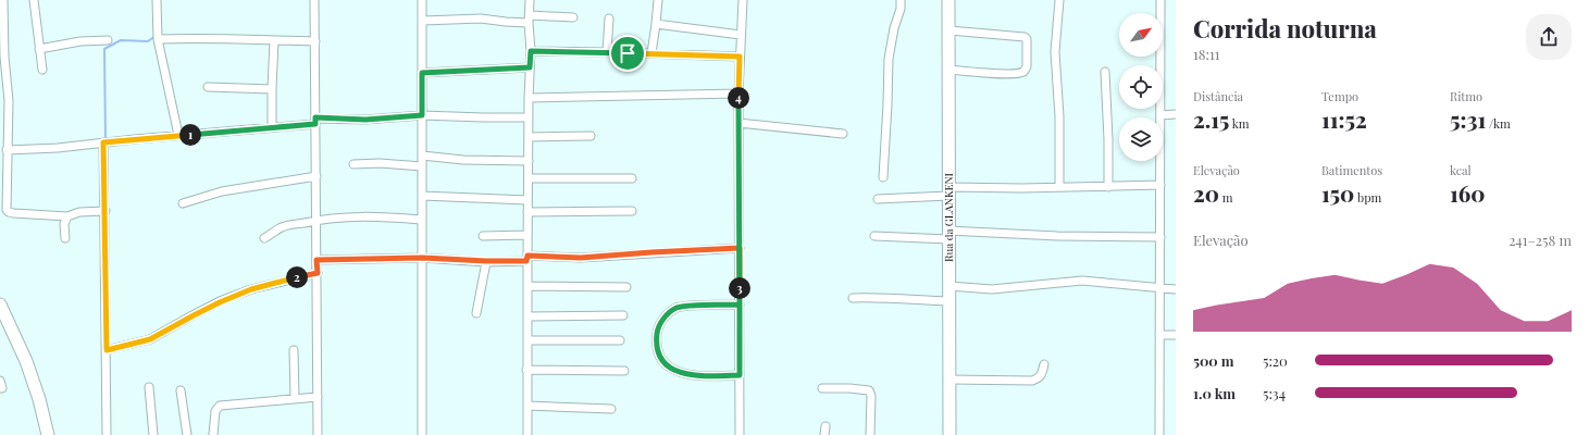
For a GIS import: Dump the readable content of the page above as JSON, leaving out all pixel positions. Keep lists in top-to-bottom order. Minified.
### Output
{"streets":{"street":["Rua da GLANKENI"]},"north":"top right","page":{"heading":["Corrida noturna","18:11"],"stats":[["Distância","2.15 km"],["Tempo","11:52"],["Ritmo","5:31 /km"],["Elevação","20 m"],["Batimentos","150 bpm"],["kcal","160"]],"pins":["4","1","2","3"],"chart":["Elevação","241–258 m"],"list":[{"name":"500 m","note":"5:20"},{"name":"1.0 km","note":"5:34"}]}}
